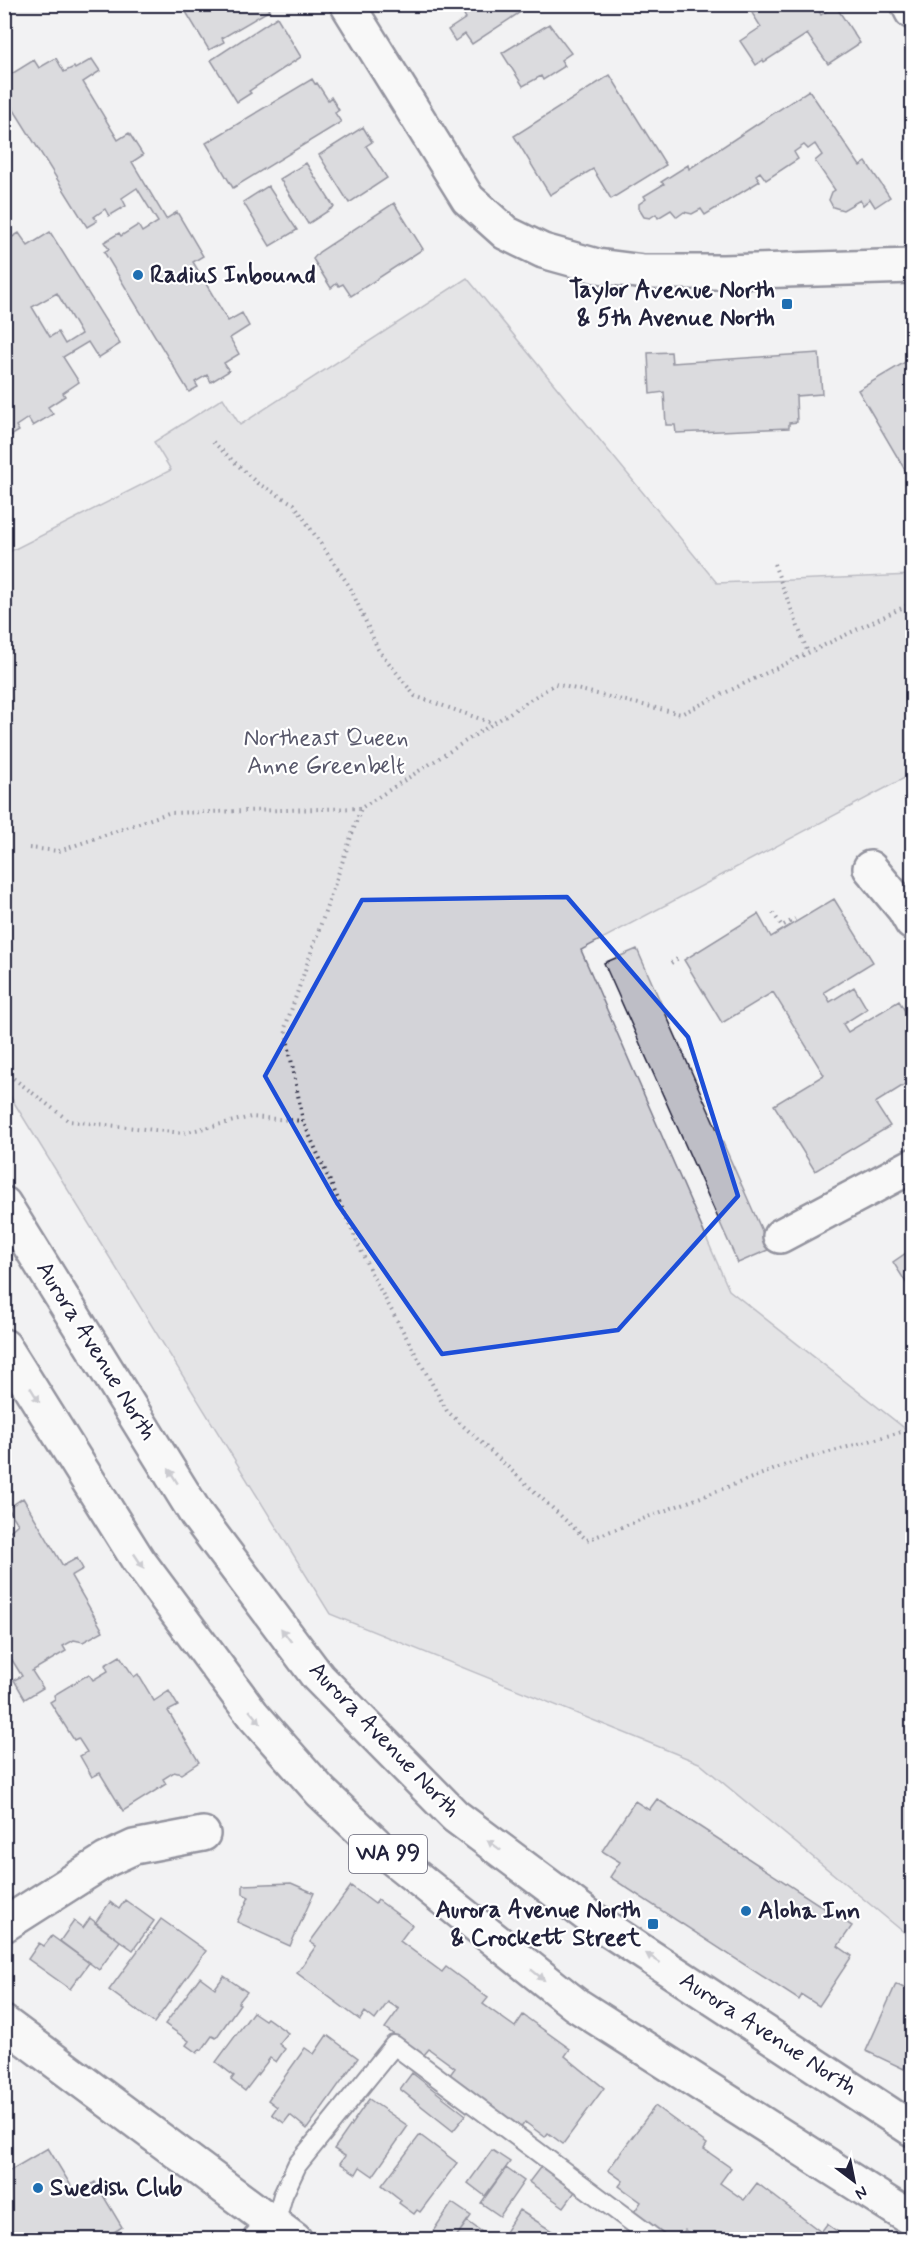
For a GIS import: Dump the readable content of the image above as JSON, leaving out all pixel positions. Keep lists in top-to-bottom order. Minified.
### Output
{"streets":{"main road":["Aurora Avenue North","WA 99"]},"parks":["Northeast Queen Anne Greenbelt"],"places":{"other":["Radius Inbound","Aloha Inn","Swedish Club"],"transit":["Taylor Avenue North & 5th Avenue North","Aurora Avenue North & Crockett Street"]},"north":"bottom right"}
